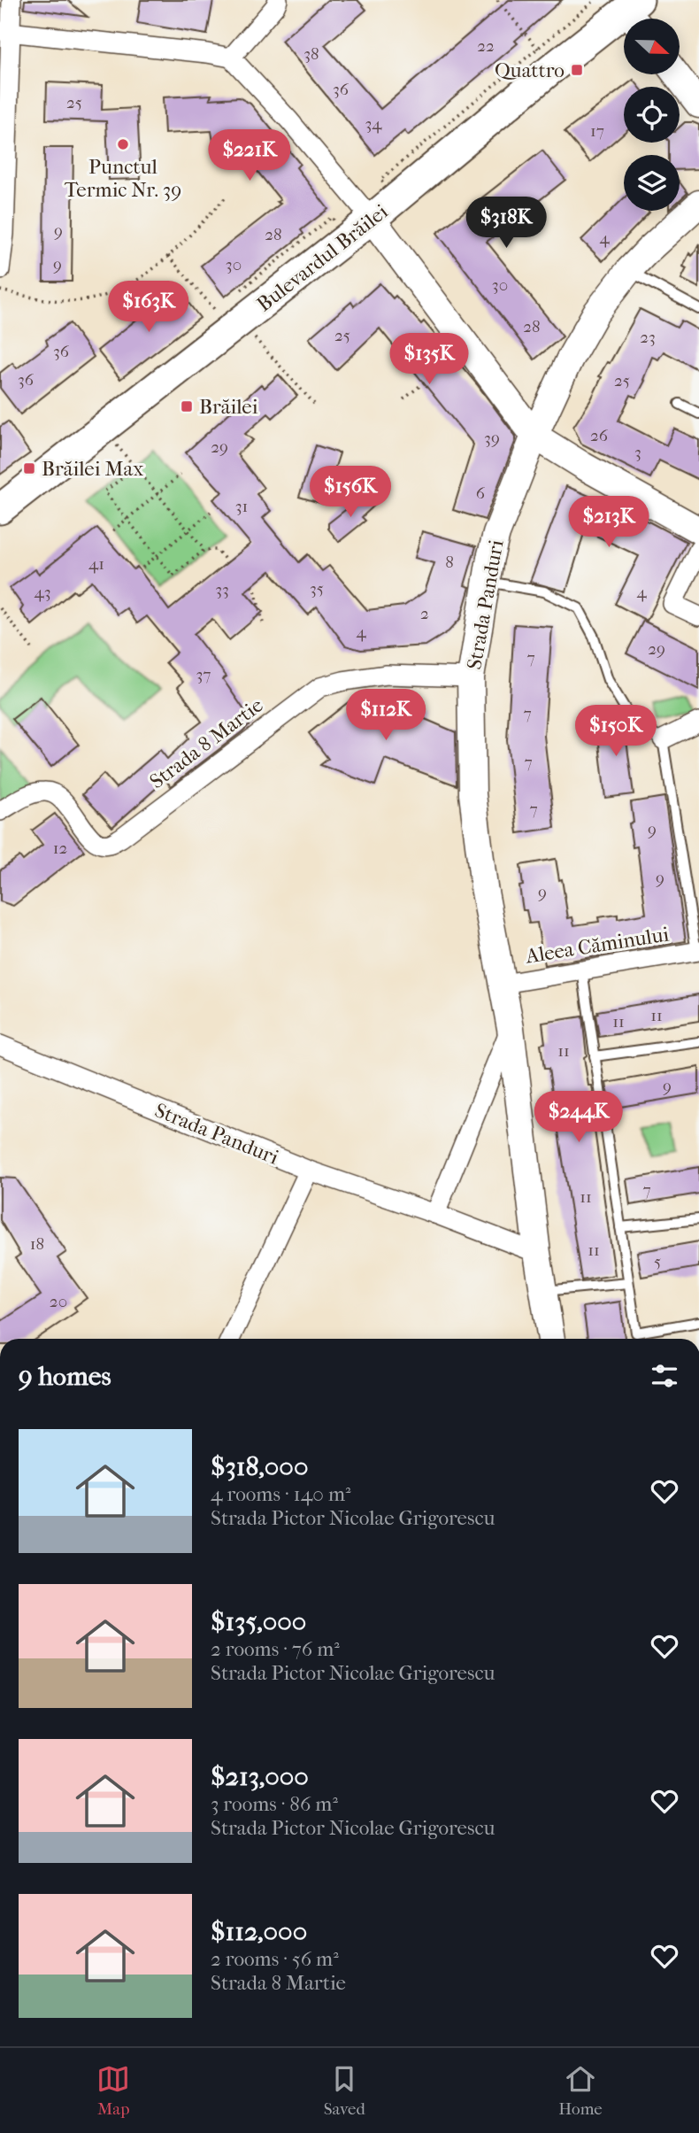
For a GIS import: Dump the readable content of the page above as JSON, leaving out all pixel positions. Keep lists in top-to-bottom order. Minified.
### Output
{"streets":{"main road":["Bulevardul Brăilei"],"street":["Strada Panduri","Strada 8 Martie","Aleea Căminului"]},"crossings":[["Strada Panduri","Strada 8 Martie"],["Strada Panduri","Aleea Căminului"]],"places":{"transit":["Quattro","Brăilei","Brăilei Max"],"other":["Punctul Termic Nr. 39"]},"house_numbers":["22","38","36","25","34","17","9","28","4","9","30","30","28","25","23","36","36","25","26","39","29","3","6","31","8","41","35","33","43","4","2","4","29","7","37","7","7","7","9","12","9","9","11","11","11","9","7","11","18","11","5","20"],"north":"right","page":{"price":["$221K","$318K","$163K","$135K","$156K","$213K","$112K","$150K","$244K"],"heading":"9 homes","list":[{"name":"$318,000","note":"4 rooms · 140 m² · Strada Pictor Nicolae Grigorescu"},{"name":"$135,000","note":"2 rooms · 76 m² · Strada Pictor Nicolae Grigorescu"},{"name":"$213,000","note":"3 rooms · 86 m² · Strada Pictor Nicolae Grigorescu"},{"name":"$112,000","note":"2 rooms · 56 m² · Strada 8 Martie"}],"tabs":["Map","Saved","Home"]}}
